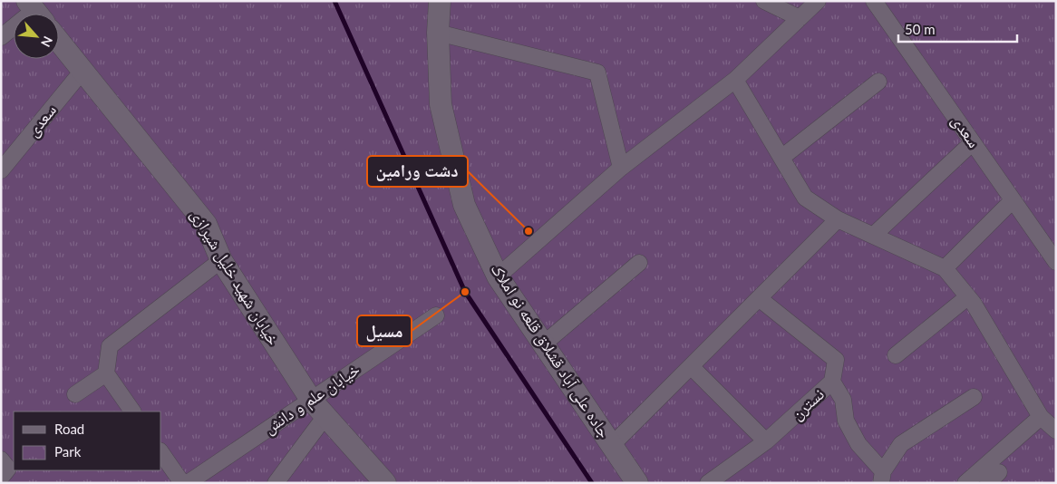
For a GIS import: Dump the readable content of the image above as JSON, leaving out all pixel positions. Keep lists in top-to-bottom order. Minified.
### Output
{"streets":{"street":["سعدی","خیابان شهید خلیل شیرازی","جاده علی آباد قشلاق قلعه نو املاک","خیابان علم و دانش","نسترن"]},"crossings":[["سعدی","خیابان شهید خلیل شیرازی"],["خیابان شهید خلیل شیرازی","خیابان علم و دانش"]],"places":["دشت ورامین","مسیل"],"legend":["Road","Park"],"scale_bar":"50 m","north":"bottom right"}
